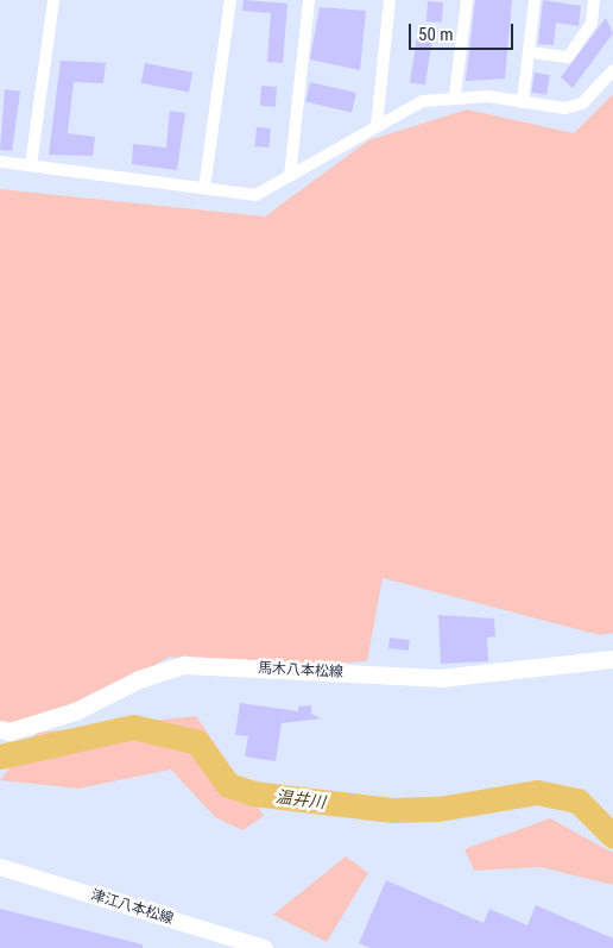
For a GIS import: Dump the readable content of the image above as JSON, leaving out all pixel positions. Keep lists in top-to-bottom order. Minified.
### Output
{"streets":{"main road":["馬木八本松線","津江八本松線"]},"water":["温井川"],"scale_bar":"50 m"}
